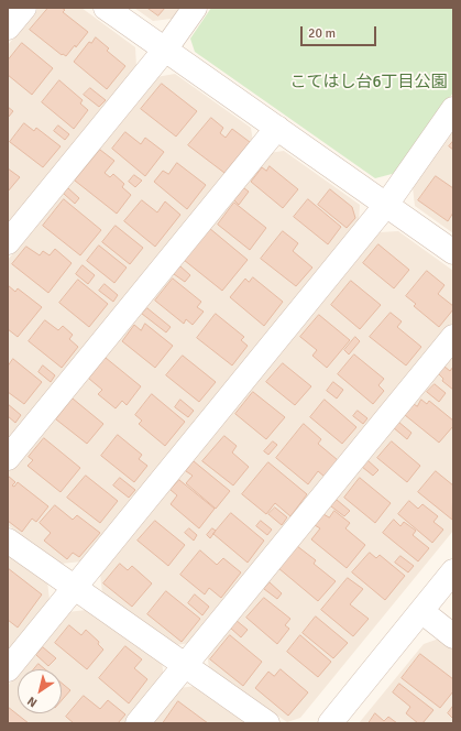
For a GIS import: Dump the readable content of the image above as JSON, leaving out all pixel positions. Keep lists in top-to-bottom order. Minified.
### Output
{"parks":["こてはし台6丁目公園"],"scale_bar":"20 m","north":"bottom left"}
